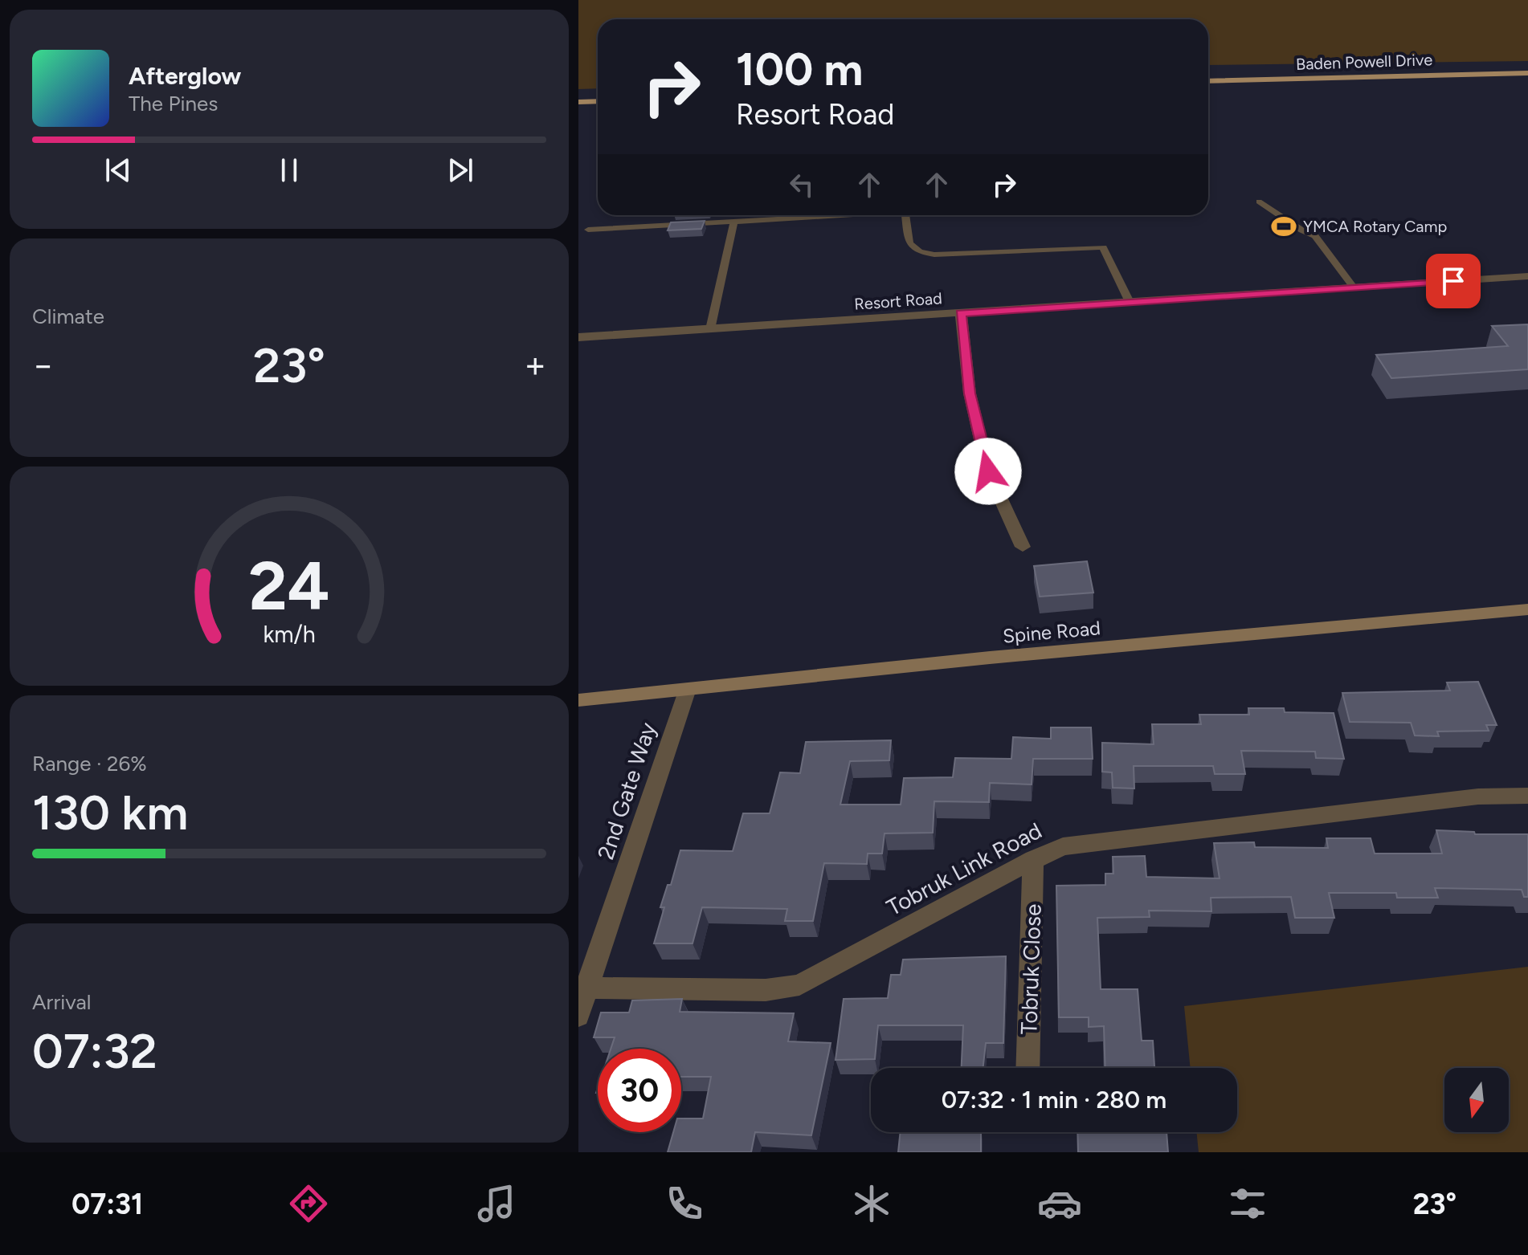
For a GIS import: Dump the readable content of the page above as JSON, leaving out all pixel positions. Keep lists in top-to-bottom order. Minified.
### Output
{"streets":{"main road":["Baden Powell Drive","Spine Road"],"street":["Resort Road","2nd Gate Way","Tobruk Link Road","Tobruk Close"]},"crossings":[["Spine Road","2nd Gate Way"],["2nd Gate Way","Tobruk Link Road"],["Tobruk Link Road","Tobruk Close"]],"places":{"sports":["YMCA Rotary Camp"]},"north":"bottom","page":{"turn":["100 m","Resort Road"],"song":["Afterglow","The Pines"],"tile":["Climate",["Range · 26%","130 km"],["Arrival","07:32"]],"heat":["−","23°","+"],"limit":"30","trip":"07:32 · 1 min · 280 m","tabs":["07:31","23°"],"gauge":["24","km/h"]}}
